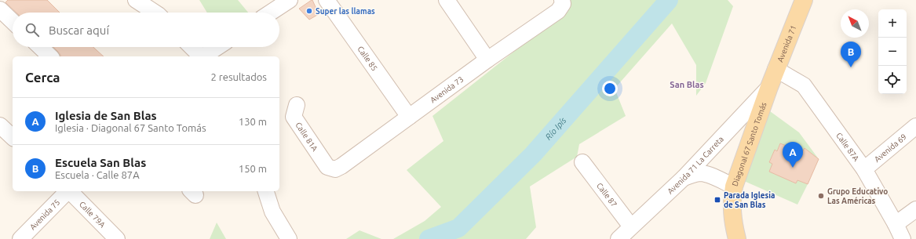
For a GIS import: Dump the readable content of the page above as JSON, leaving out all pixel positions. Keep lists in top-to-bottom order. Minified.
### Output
{"streets":{"main road":["Avenida 71","Diagonal 67 Santo Tomás"],"street":["Calle 85","Avenida 73","Calle 81A","Calle 87A","Avenida 69","Avenida 71 La Carreta","Calle 87","Avenida 75","Calle 79A"]},"crossings":[["Avenida 71","Diagonal 67 Santo Tomás"],["Avenida 71","Calle 87A"],["Avenida 71","Avenida 71 La Carreta"],["Calle 85","Avenida 73"],["Avenida 73","Calle 81A"],["Diagonal 67 Santo Tomás","Avenida 71 La Carreta"],["Calle 87A","Avenida 69"],["Avenida 71 La Carreta","Calle 87"]],"districts":["San Blas"],"water":["Río Ipís"],"places":{"other":["Super las llamas","Grupo Educativo Las Américas"],"transit":["Parada Iglesia de San Blas"]},"north":"top left","page":{"map_buttons":["+","−"],"search":"Buscar aquí","pins":["B","A"],"heading":["Cerca","2 resultados"],"list":[{"mark":"A","name":"Iglesia de San Blas","note":"Iglesia · Diagonal 67 Santo Tomás","value":"130 m"},{"mark":"B","name":"Escuela San Blas","note":"Escuela · Calle 87A","value":"150 m"}]}}
